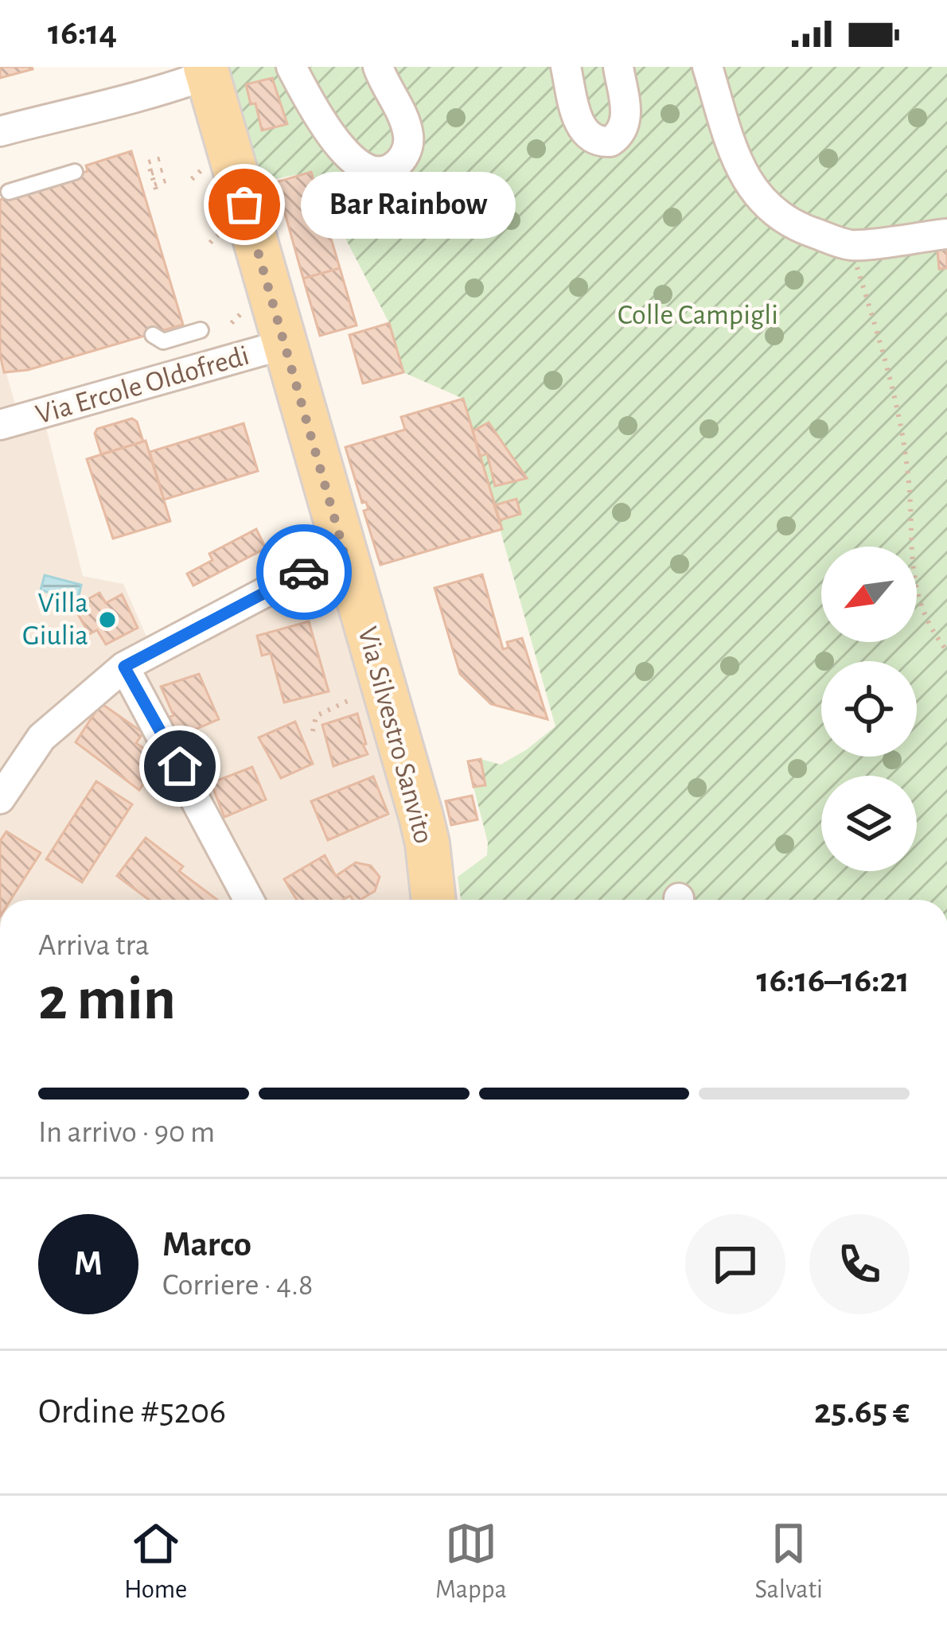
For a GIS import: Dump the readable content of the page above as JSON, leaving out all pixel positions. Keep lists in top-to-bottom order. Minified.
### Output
{"streets":{"main road":["Via Silvestro Sanvito"],"street":["Via Ercole Oldofredi"]},"crossings":[["Via Ercole Oldofredi","Via Silvestro Sanvito"]],"parks":["Colle Campigli"],"places":["Bar Rainbow","Villa Giulia"],"north":"bottom left","page":{"status":"16:14","bubble":"Bar Rainbow","heading":["2 min","Arriva tra","16:16–16:21"],"panel":["Marco","Corriere · 4.8","Ordine #5206","25.65 €"],"bar":"In arrivo · 90 m","round":"M","tabs":["Home","Mappa","Salvati"]}}
